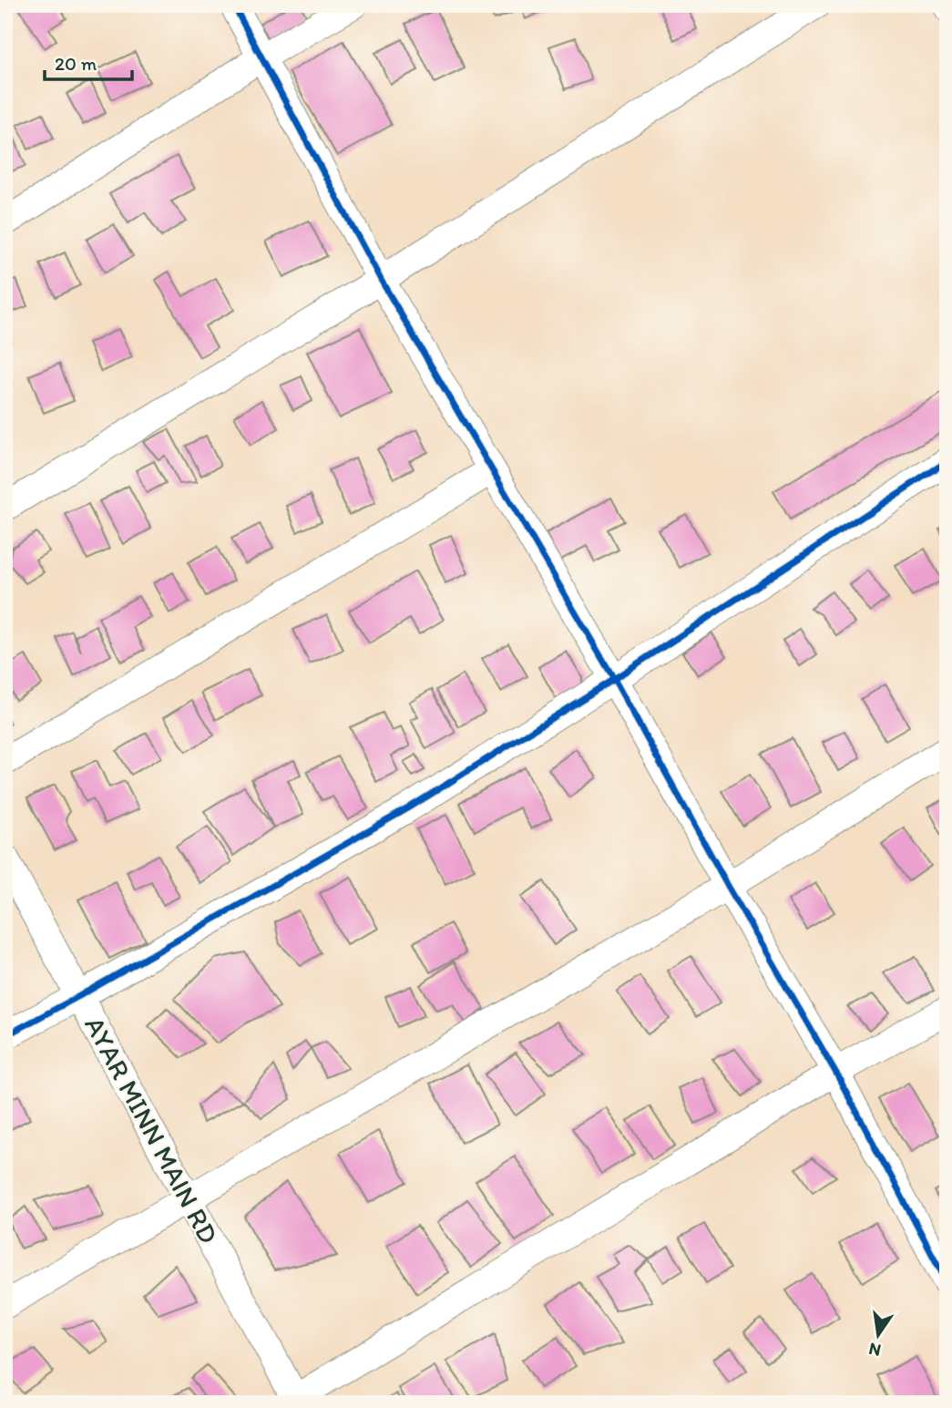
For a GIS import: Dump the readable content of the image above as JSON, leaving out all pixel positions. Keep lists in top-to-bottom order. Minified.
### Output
{"streets":{"street":["AYAR MINN MAIN RD"]},"scale_bar":"20 m","north":"bottom"}
